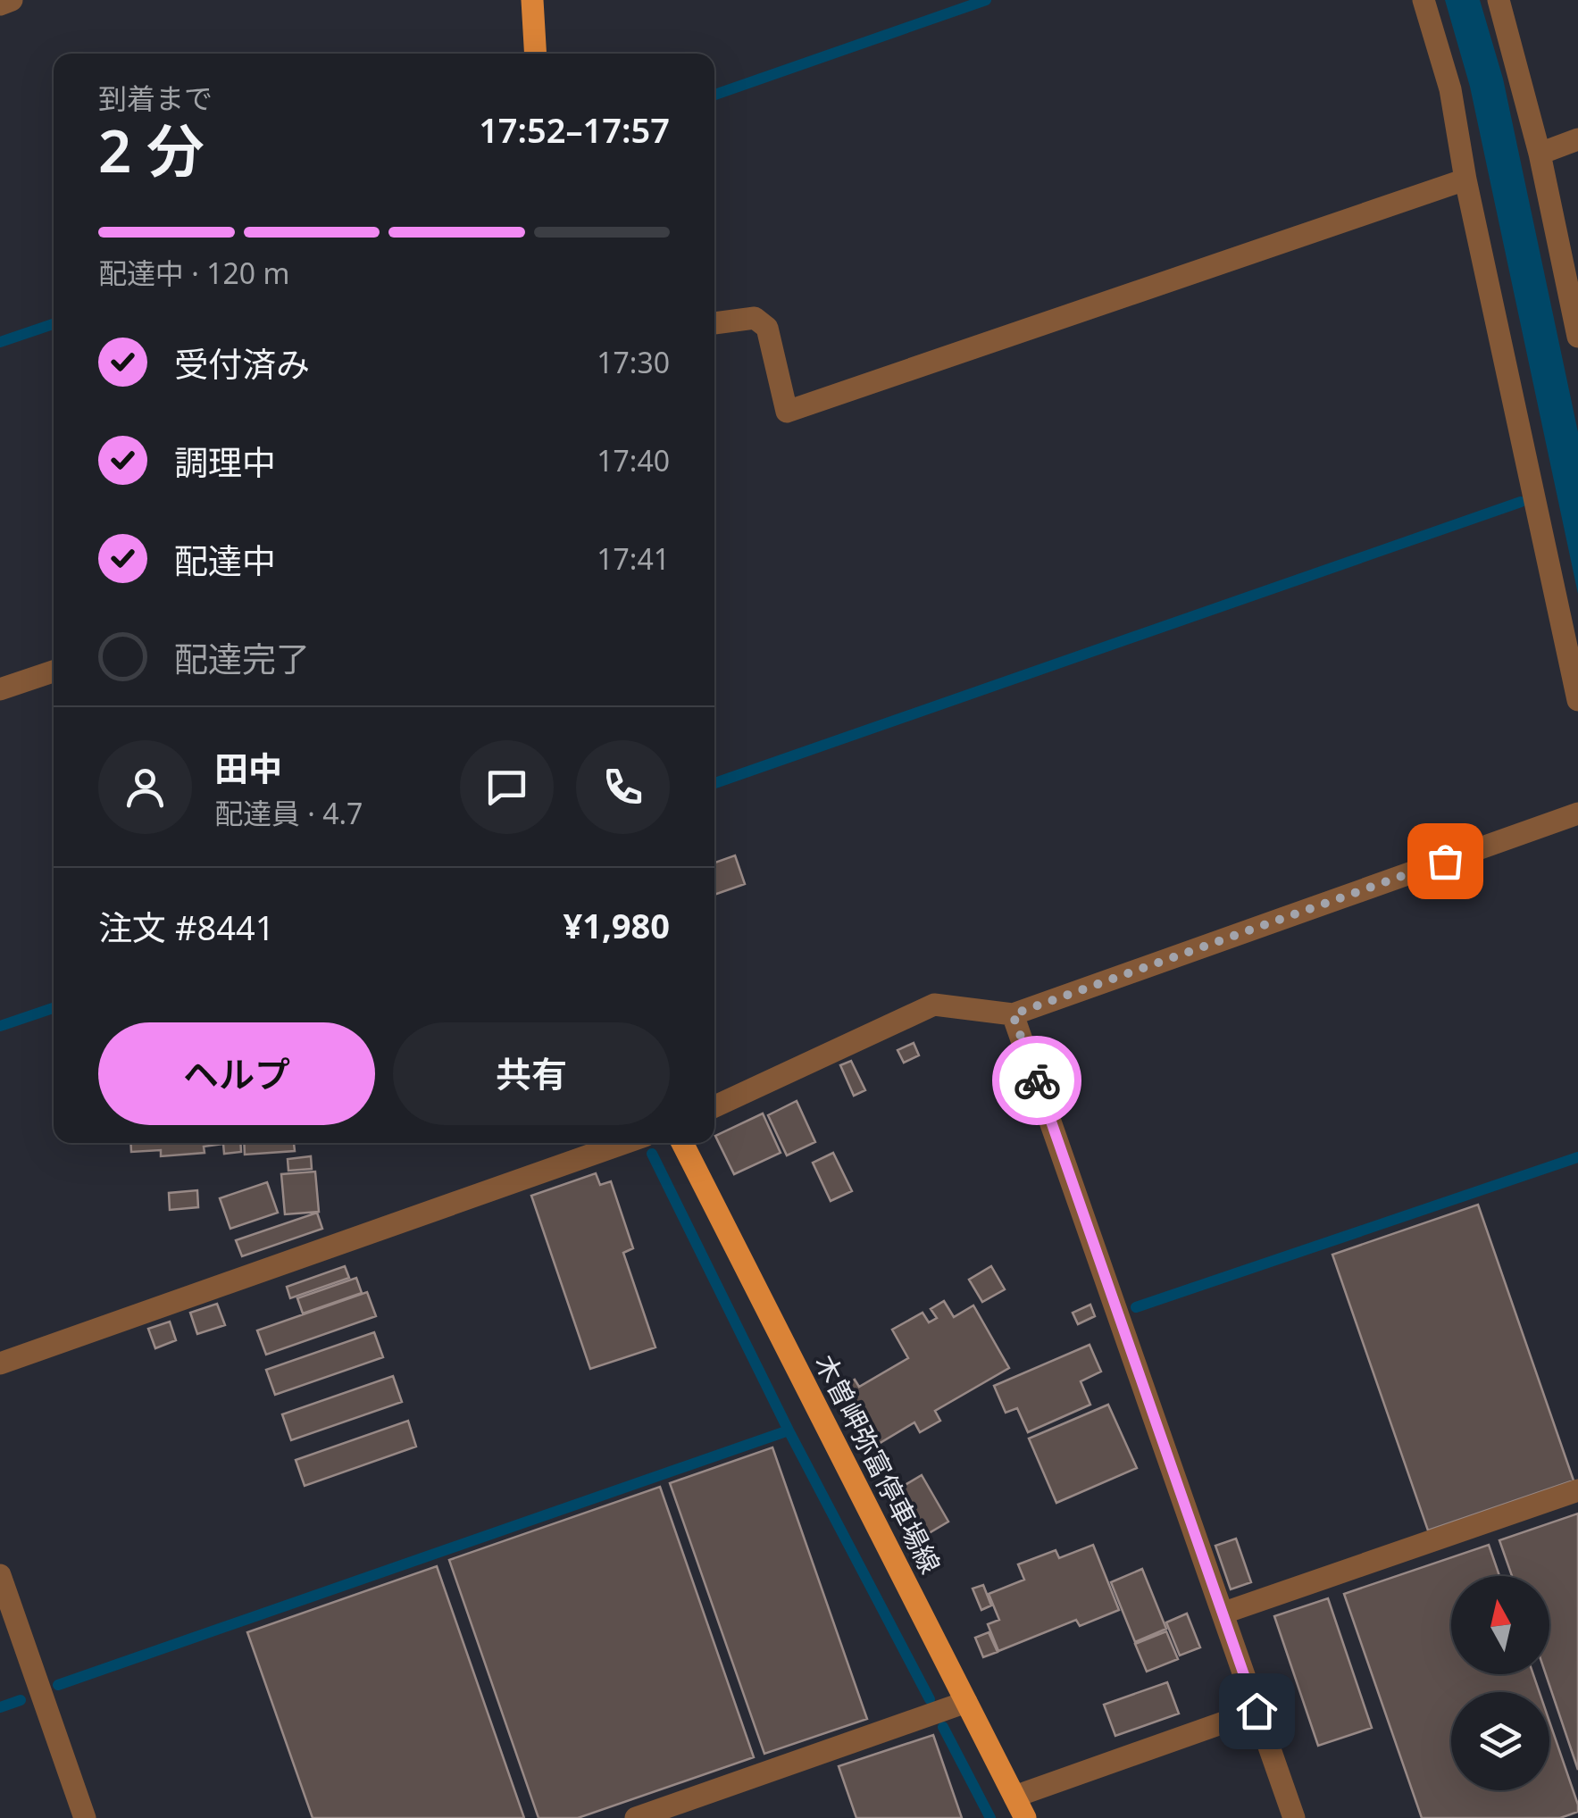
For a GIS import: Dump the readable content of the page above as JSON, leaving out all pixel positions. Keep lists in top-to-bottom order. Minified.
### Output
{"streets":{"main road":["木曽岬弥富停車場線"]},"north":"top","page":{"heading":["2 分","到着まで","17:52–17:57"],"panel":["田中","配達員 · 4.7","注文 #8441","¥1,980"],"bar":"配達中 · 120 m","list":[["受付済み","17:30"],["調理中","17:40"],["配達中","17:41"],"配達完了"],"buttons":["ヘルプ","共有"]}}
